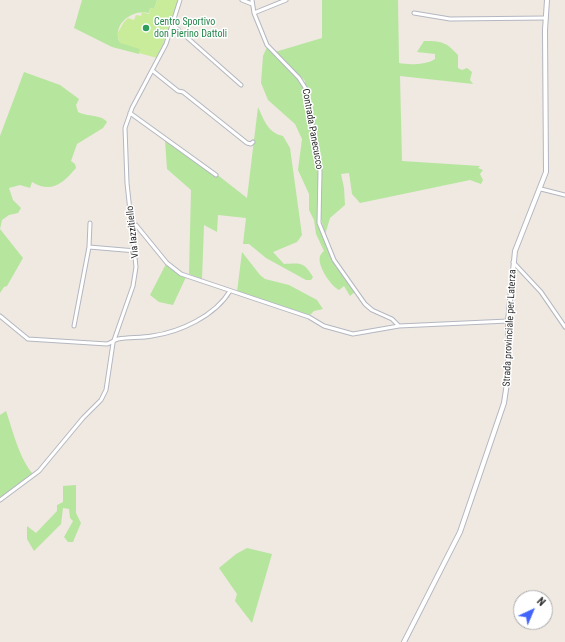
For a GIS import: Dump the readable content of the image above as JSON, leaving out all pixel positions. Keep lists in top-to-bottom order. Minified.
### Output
{"streets":{"main road":["Strada provinciale per Laterza"],"street":["Contrada Panecucco","Via Iazzitiello"]},"places":["Centro Sportivo don Pierino Dattoli"],"north":"top right"}
